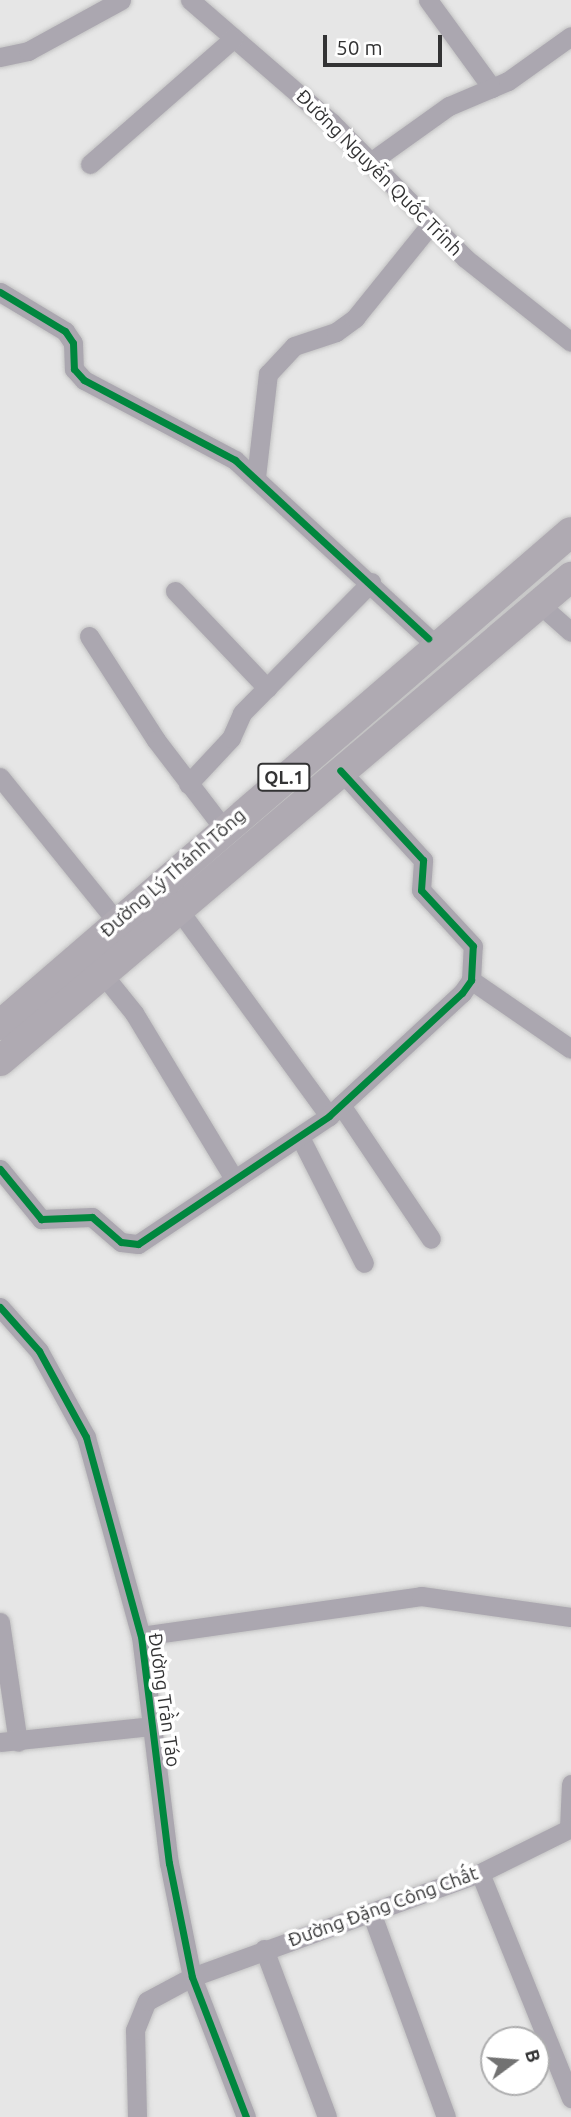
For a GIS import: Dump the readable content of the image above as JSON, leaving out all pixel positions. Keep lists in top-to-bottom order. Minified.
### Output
{"streets":{"main road":["QL.1","Đường Lý Thánh Tông"],"street":["Đường Nguyễn Quốc Trinh","Đường Trần Táo","Đường Đặng Công Chất"]},"crossings":[["Đường Trần Táo","Đường Đặng Công Chất"]],"scale_bar":"50 m","north":"right"}
